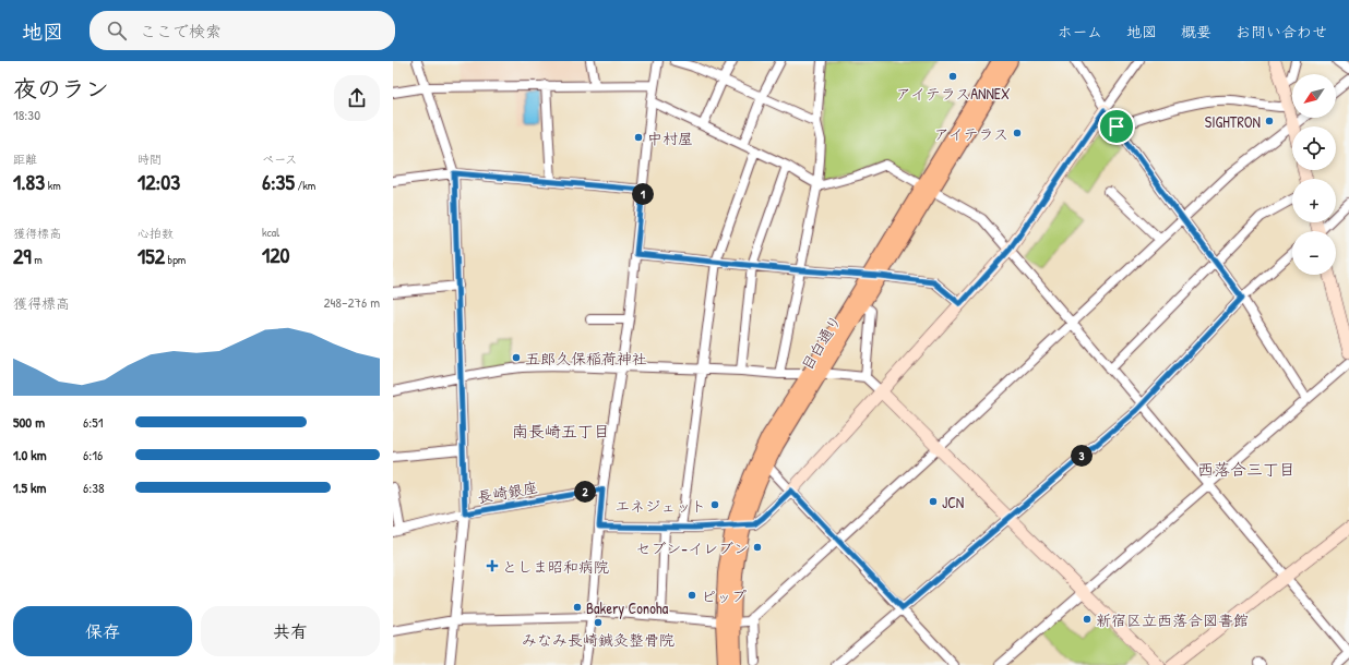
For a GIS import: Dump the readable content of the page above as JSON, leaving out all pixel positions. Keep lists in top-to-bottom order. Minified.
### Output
{"streets":{"main road":["目白通り"],"street":["長崎銀座"]},"districts":["南長崎五丁目","西落合三丁目"],"places":{"other":["アイテラスANNEX","SIGHTRON","アイテラス","中村屋","五郎久保稲荷神社","JCN","エネジェット","セブン-イレブン","ピップ","Bakery Conoha","新宿区立西落合図書館","みなみ長崎鍼灸整骨院"],"health":["としま昭和病院"]},"north":"bottom left","page":{"header":"地図","search":"ここで検索","nav":["ホーム","地図","概要","お問い合わせ"],"heading":["夜のラン","18:30"],"map_buttons":["+","−"],"stats":[["距離","1.83 km"],["時間","12:03"],["ペース","6:35 /km"],["獲得標高","29 m"],["心拍数","152 bpm"],["kcal","120"]],"pins":["1","3","2"],"chart":["獲得標高","248–276 m"],"list":[{"name":"500 m","note":"6:51"},{"name":"1.0 km","note":"6:16"},{"name":"1.5 km","note":"6:38"}],"buttons":["保存","共有"]}}
